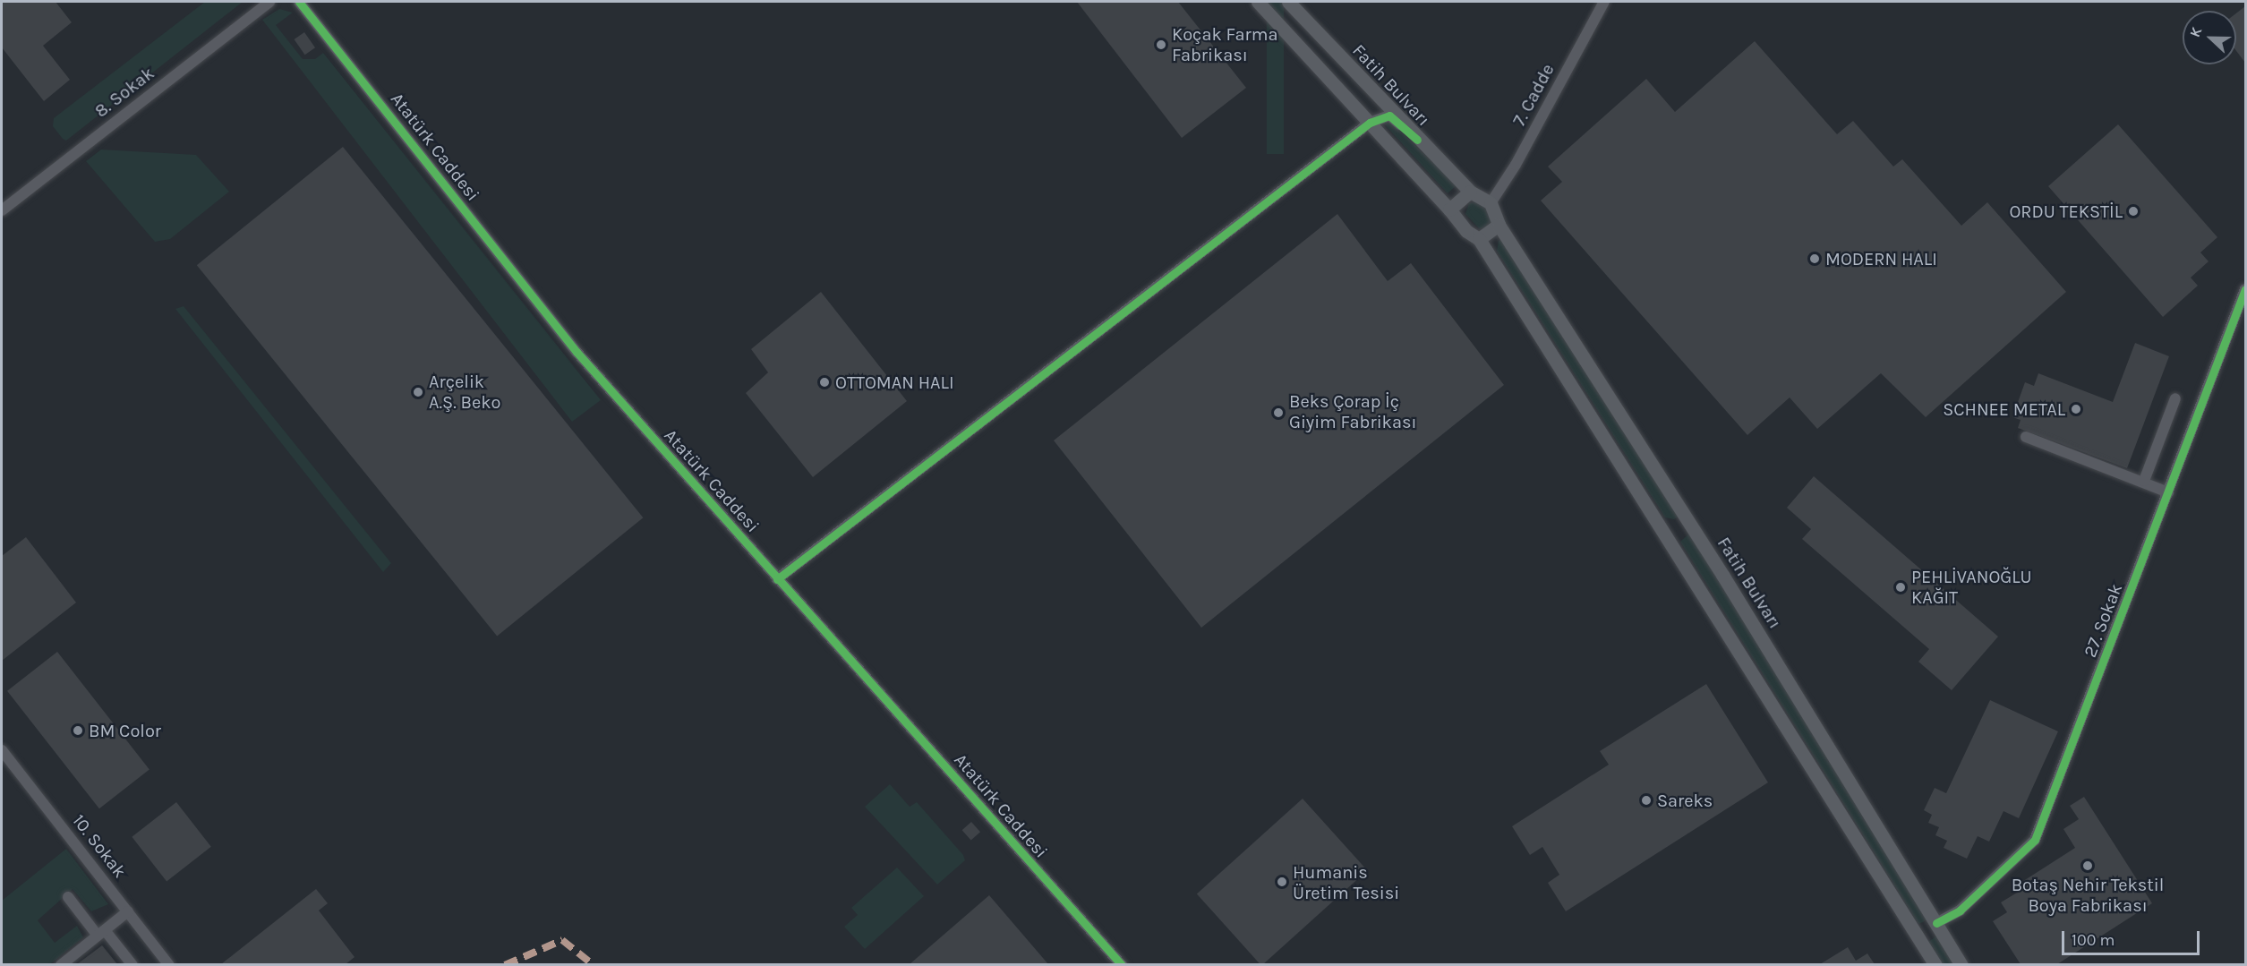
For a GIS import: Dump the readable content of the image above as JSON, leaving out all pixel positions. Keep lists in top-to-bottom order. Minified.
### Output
{"streets":{"main road":["Fatih Bulvarı"],"street":["8. Sokak","7. Cadde","Atatürk Caddesi","27. Sokak","10. Sokak"]},"crossings":[["Fatih Bulvarı","7. Cadde"],["Fatih Bulvarı","27. Sokak"]],"places":["Koçak Farma Fabrikası","ORDU TEKSTİL","MODERN HALI","OTTOMAN HALI","Arçelik A.Ş. Beko","SCHNEE METAL","Beks Çorap İç Giyim Fabrikası","PEHLİVANOĞLU KAĞIT","BM Color","Sareks","Botaş Nehir Tekstil Boya Fabrikası","Humanis Üretim Tesisi"],"scale_bar":"100 m","north":"left"}
